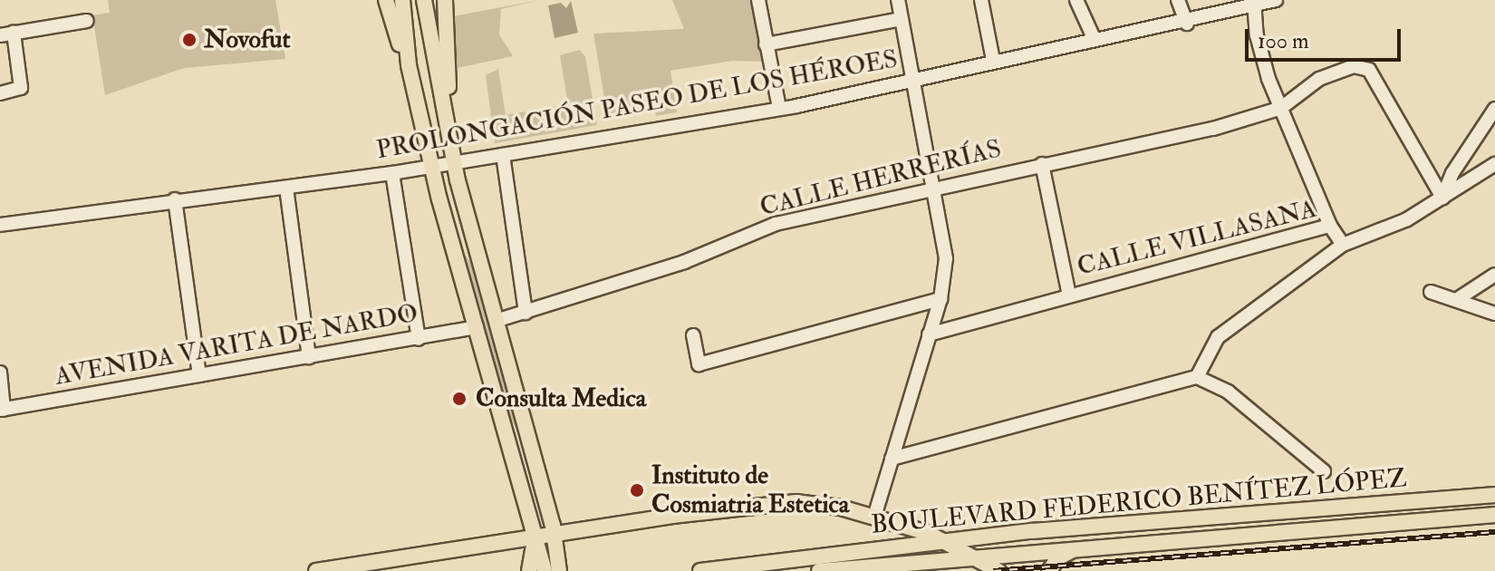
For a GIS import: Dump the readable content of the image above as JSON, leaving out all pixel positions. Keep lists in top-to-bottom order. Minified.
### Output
{"streets":{"main road":["BOULEVARD FEDERICO BENÍTEZ LÓPEZ"],"street":["PROLONGACIÓN PASEO DE LOS HÉROES","CALLE HERRERÍAS","CALLE VILLASANA","AVENIDA VARITA DE NARDO"]},"places":["Novofut","Consulta Medica","Instituto de Cosmiatria Estetica"],"scale_bar":"100 m"}
